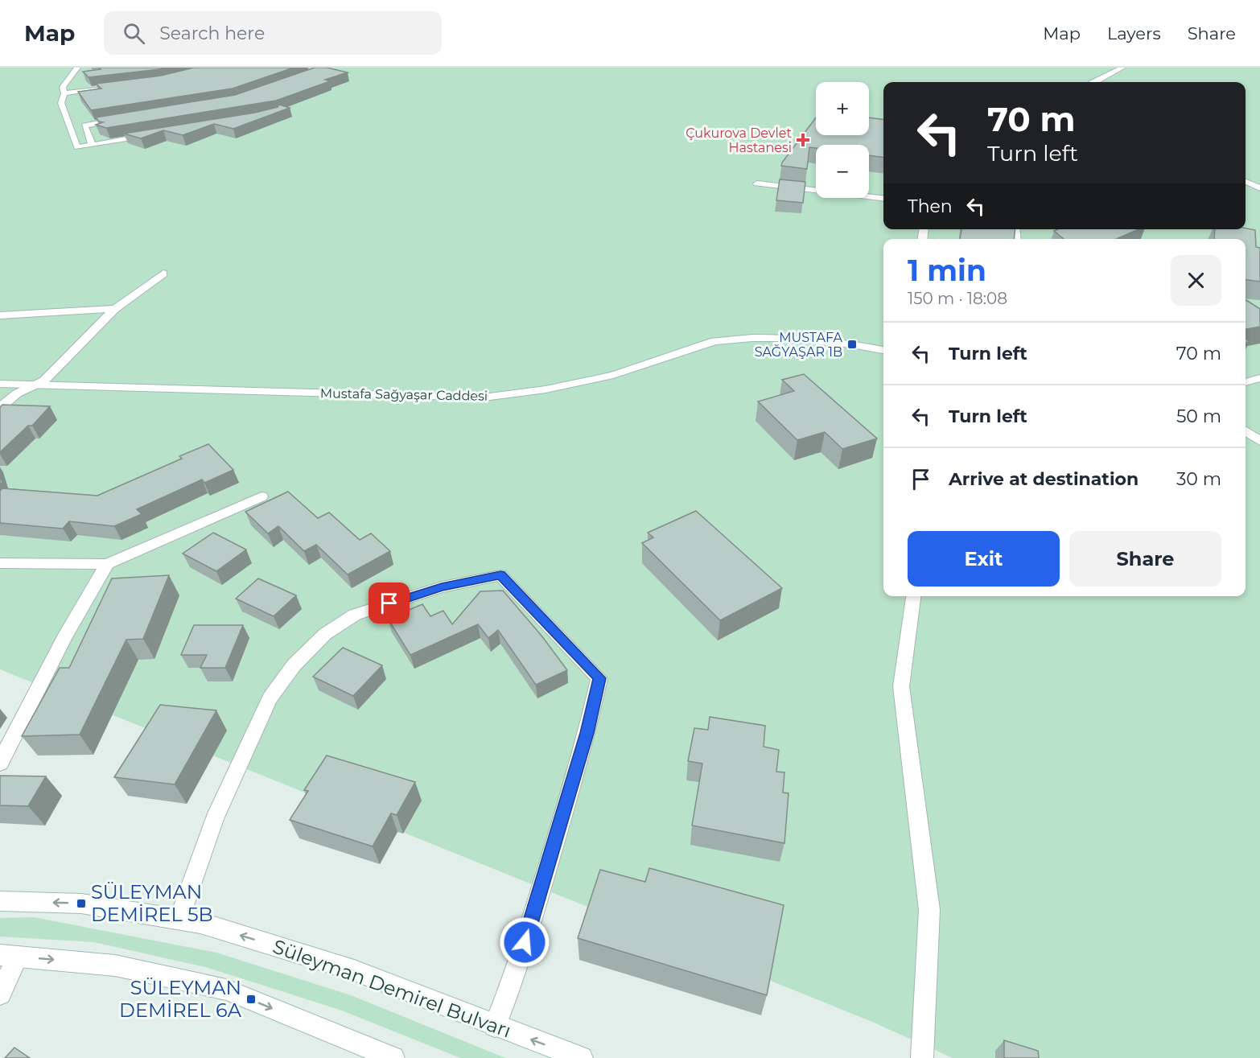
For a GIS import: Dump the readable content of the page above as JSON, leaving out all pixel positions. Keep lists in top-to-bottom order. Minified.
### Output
{"streets":{"street":["Mustafa Sağyaşar Caddesi","Süleyman Demirel Bulvarı"]},"places":{"health":["Çukurova Devlet Hastanesi"],"transit":["MUSTAFA SAĞYAŞAR 1B","SÜLEYMAN DEMİREL 5B","SÜLEYMAN DEMİREL 6A"]},"page":{"header":"Map","search":"Search here","nav":["Map","Layers","Share"],"map_buttons":["+","−"],"turn":["70 m","Turn left"],"then":"Then","heading":["1 min","150 m · 18:08"],"list":[{"name":"Turn left","value":"70 m"},{"name":"Turn left","value":"50 m"},{"name":"Arrive at destination","value":"30 m"}],"buttons":["Exit","Share"]}}
